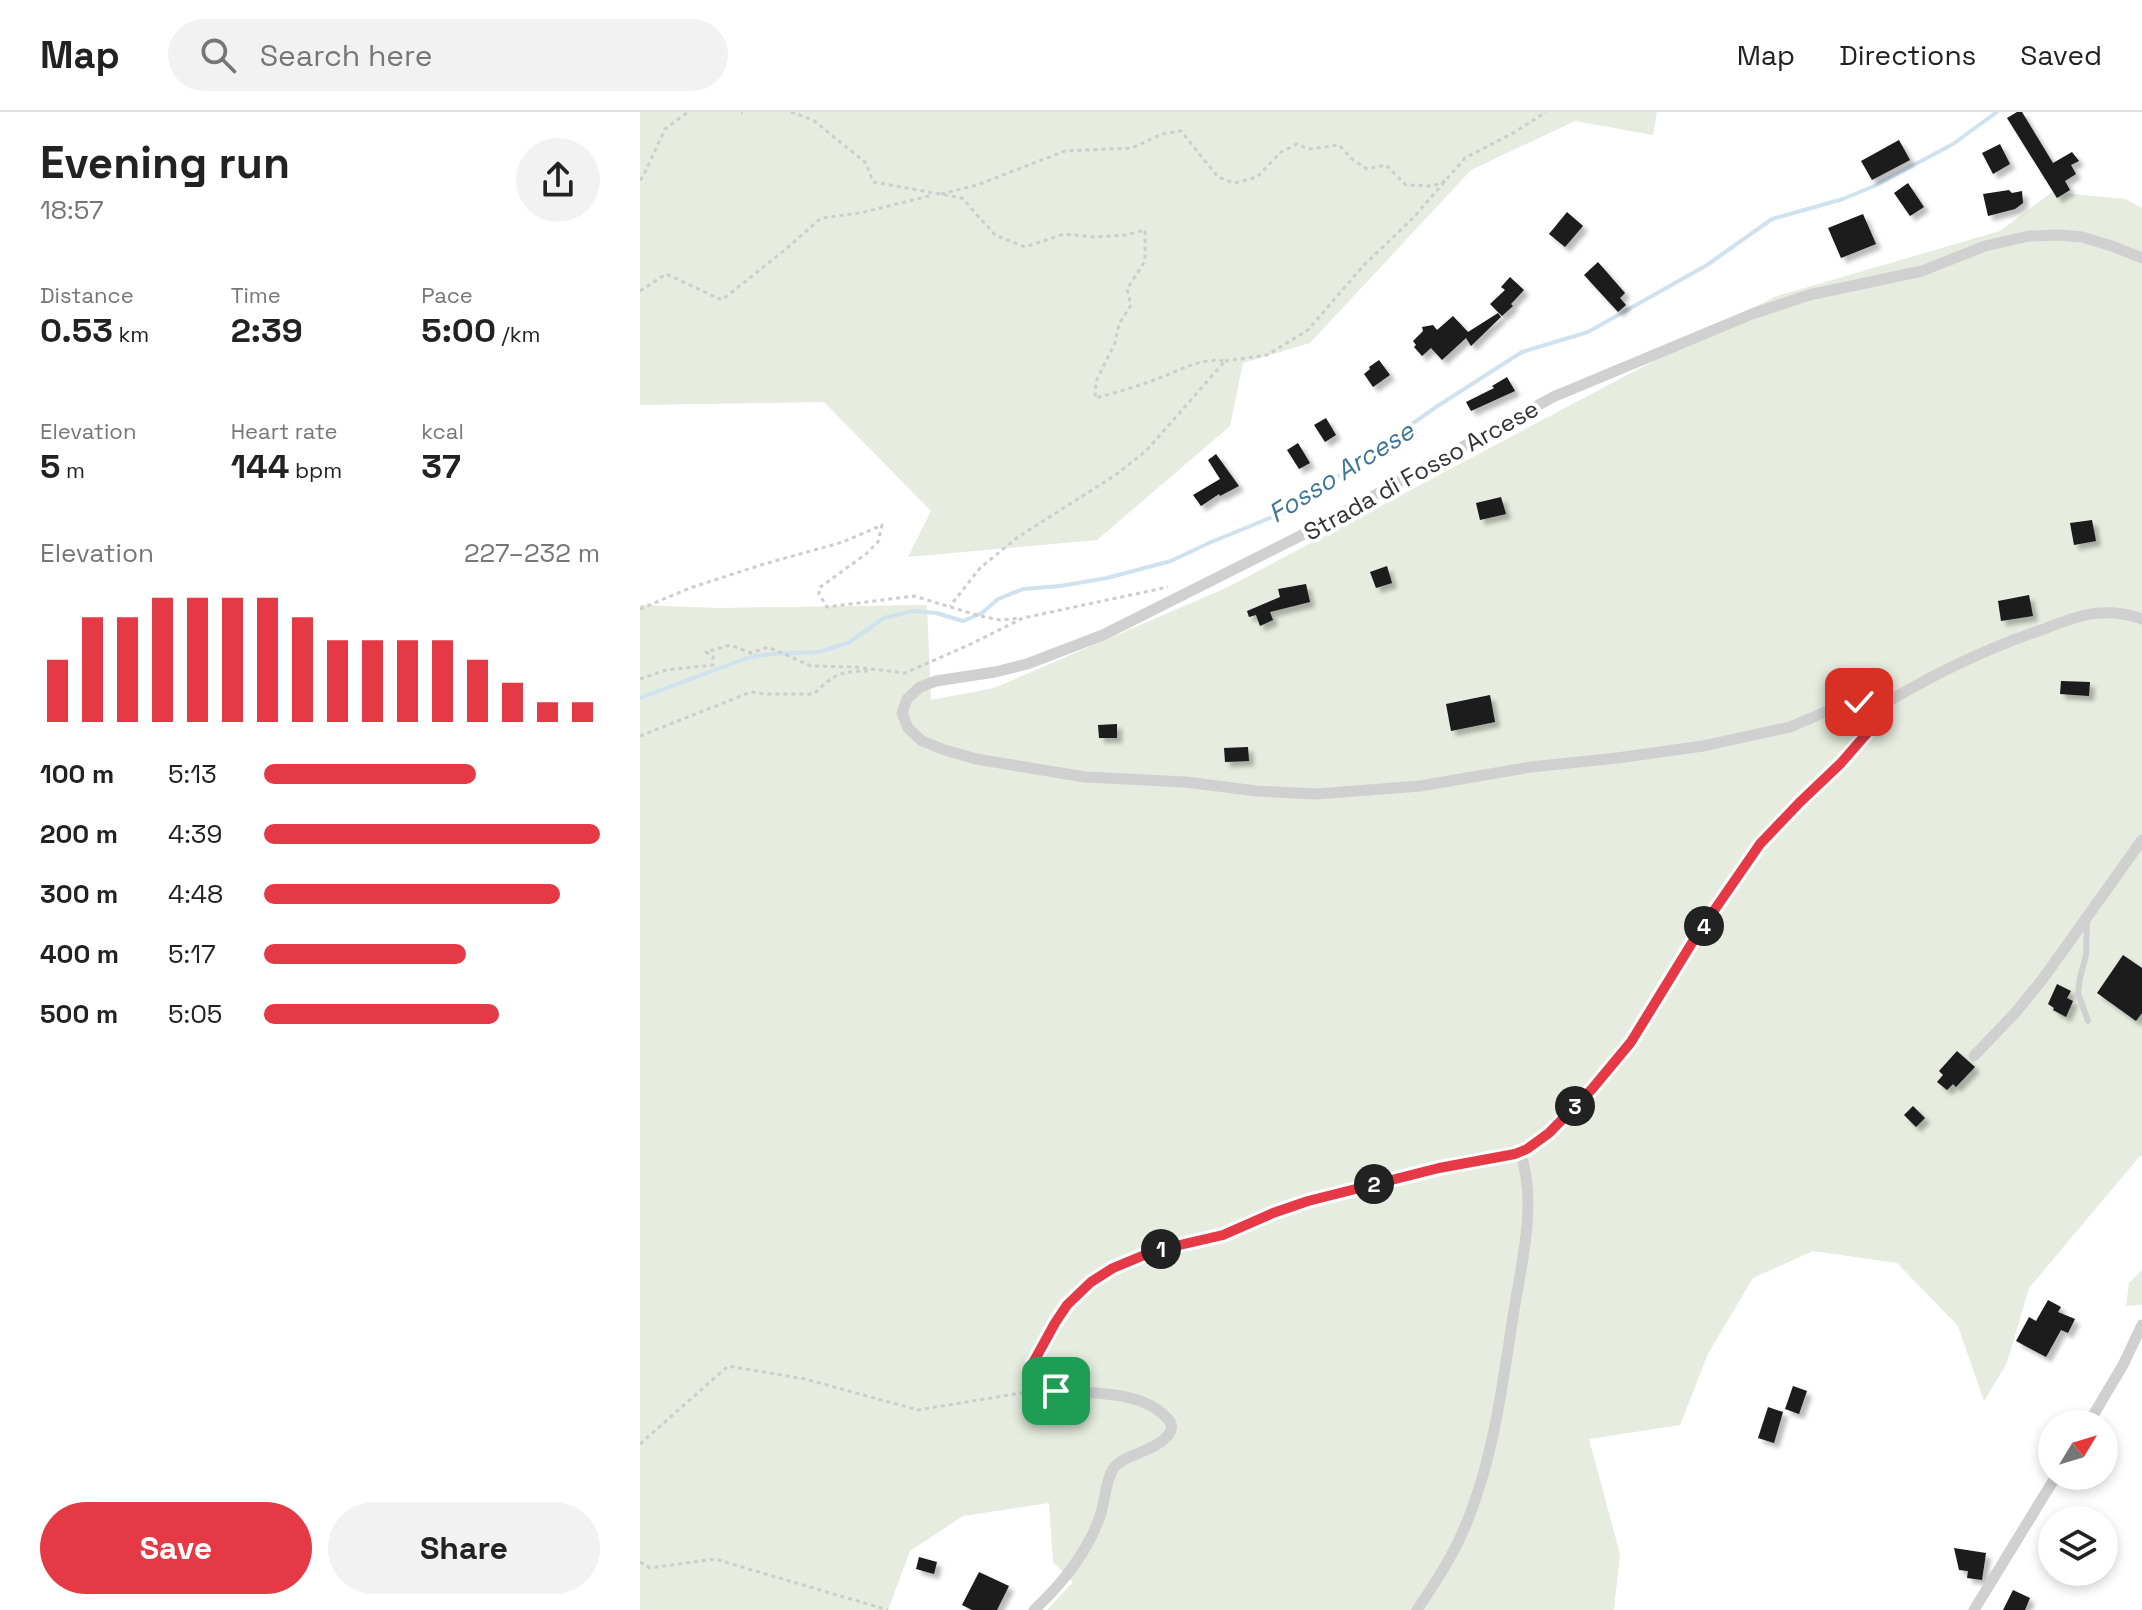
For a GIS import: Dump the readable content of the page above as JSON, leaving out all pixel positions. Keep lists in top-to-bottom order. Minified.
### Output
{"streets":{"street":["Strada di Fosso Arcese"]},"water":["Fosso Arcese"],"north":"top right","page":{"header":"Map","search":"Search here","nav":["Map","Directions","Saved"],"heading":["Evening run","18:57"],"stats":[["Distance","0.53 km"],["Time","2:39"],["Pace","5:00 /km"],["Elevation","5 m"],["Heart rate","144 bpm"],["kcal","37"]],"chart":["Elevation","227–232 m"],"list":[{"name":"100 m","note":"5:13"},{"name":"200 m","note":"4:39"},{"name":"300 m","note":"4:48"},{"name":"400 m","note":"5:17"},{"name":"500 m","note":"5:05"}],"pins":["4","3","2","1"],"buttons":["Save","Share"]}}
